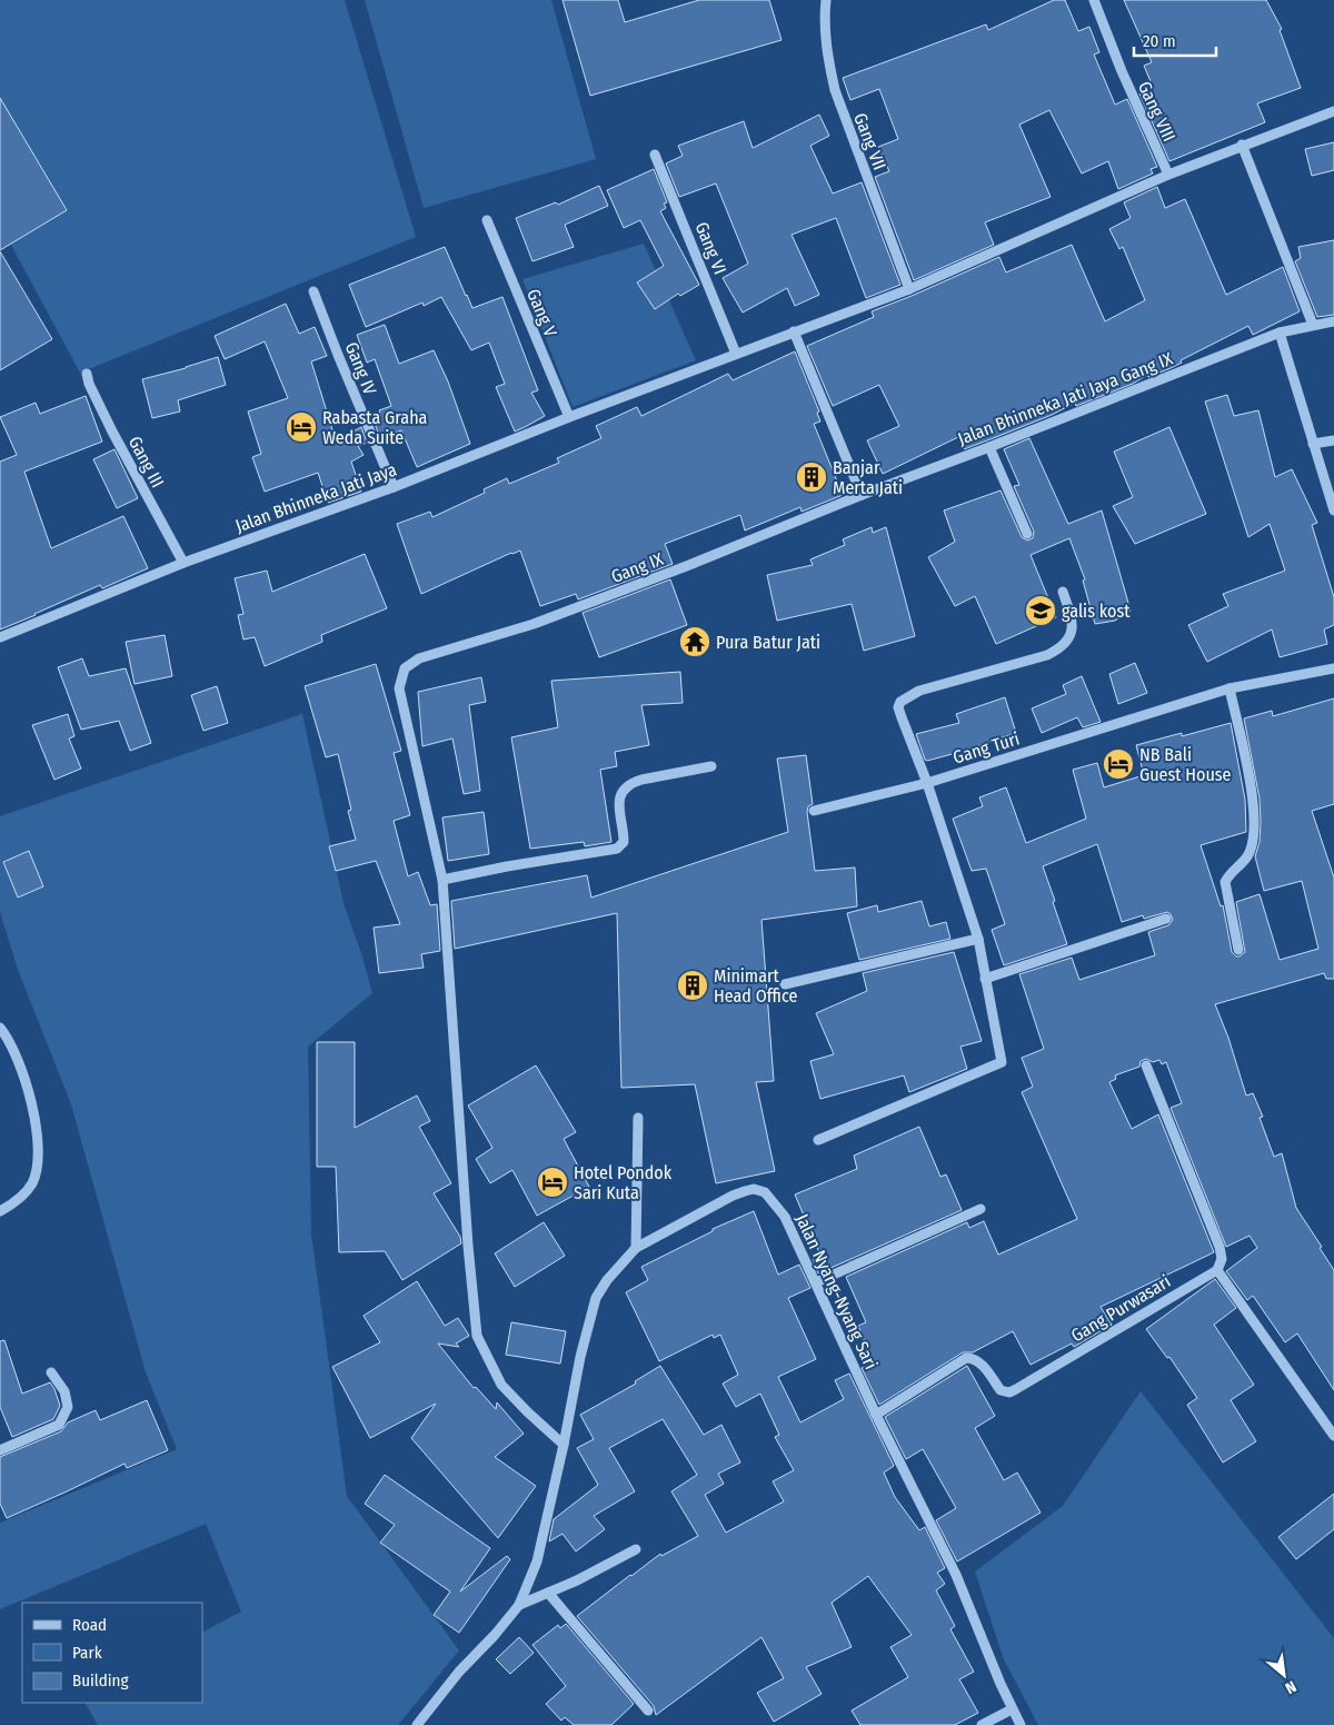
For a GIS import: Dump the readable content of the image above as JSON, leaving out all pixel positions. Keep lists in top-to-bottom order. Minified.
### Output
{"streets":{"street":["Gang VIII","Gang VII","Gang VI","Gang V","Gang IV","Jalan Bhinneka Jati Jaya Gang IX","Gang III","Jalan Bhinneka Jati Jaya","Gang IX","Gang Turi","Jalan Nyang-Nyang Sari","Gang Purwasari"]},"crossings":[["Gang VIII","Jalan Bhinneka Jati Jaya"],["Gang VII","Jalan Bhinneka Jati Jaya"],["Gang VI","Jalan Bhinneka Jati Jaya"],["Gang V","Jalan Bhinneka Jati Jaya"],["Gang IV","Jalan Bhinneka Jati Jaya"],["Jalan Bhinneka Jati Jaya Gang IX","Gang IX"],["Gang III","Jalan Bhinneka Jati Jaya"],["Jalan Nyang-Nyang Sari","Gang Purwasari"]],"places":{"hotel":["Rabasta Graha Weda Suite","NB Bali Guest House","Hotel Pondok Sari Kuta"],"building":["Banjar Merta Jati","Minimart Head Office"],"school or university":["galis kost"],"temple":["Pura Batur Jati"]},"legend":["Road","Park","Building"],"scale_bar":"20 m","north":"bottom right"}
